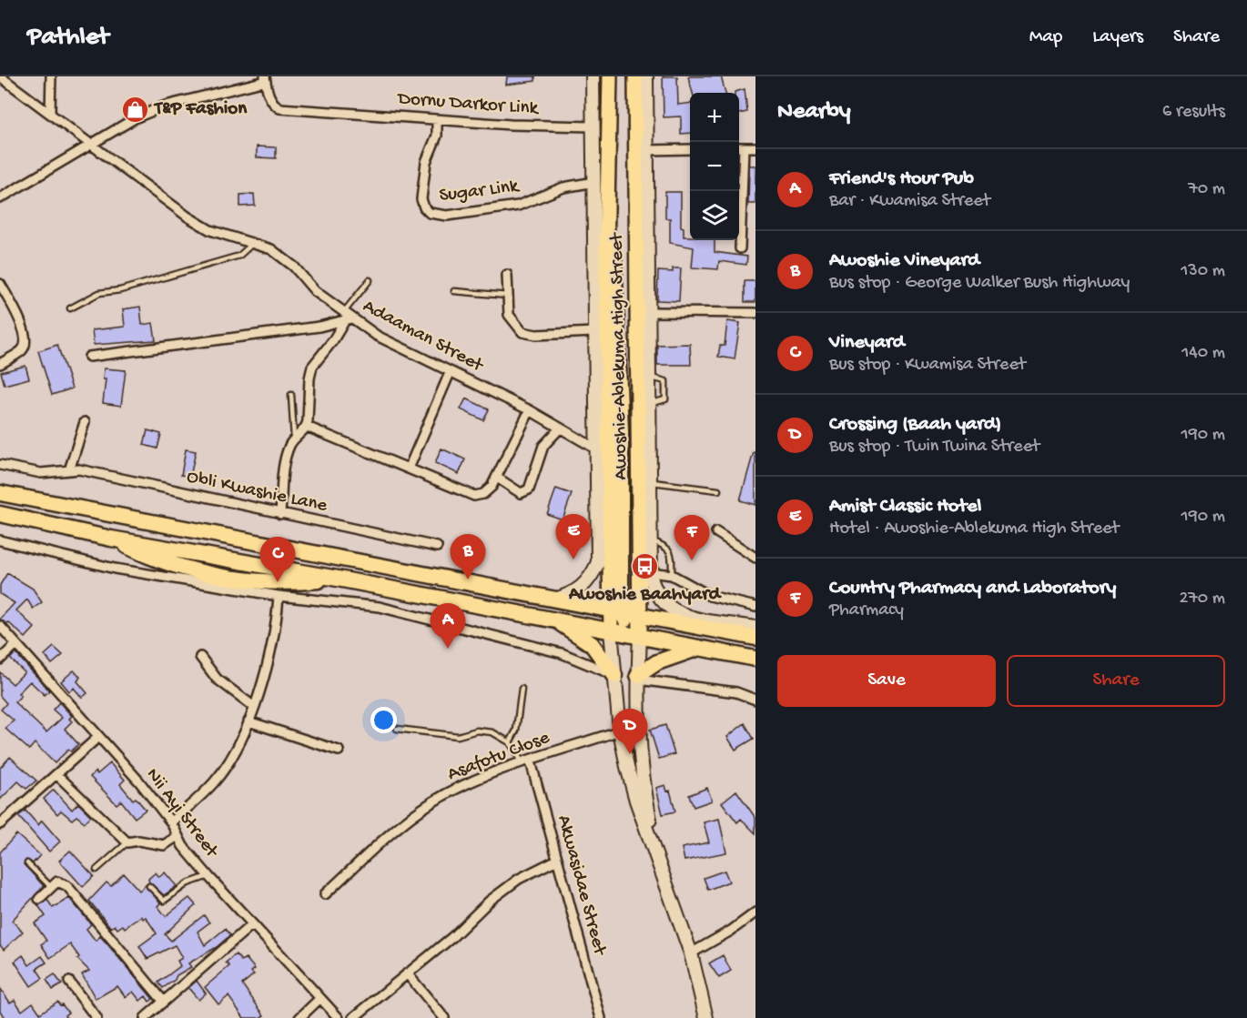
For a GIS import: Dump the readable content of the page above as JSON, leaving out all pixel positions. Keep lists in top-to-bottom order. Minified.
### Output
{"streets":{"main road":["Awoshie-Ablekuma High Street"],"street":["Dornu Darkor Link","Sugar Link","Adaaman Street","Obli Kwashie Lane","Asafotu Close","Nii Ayi Street","Akwasidae Street"]},"crossings":[["Dornu Darkor Link","Sugar Link"],["Dornu Darkor Link","Awoshie-Ablekuma High Street"],["Sugar Link","Awoshie-Ablekuma High Street"],["Adaaman Street","Awoshie-Ablekuma High Street"],["Asafotu Close","Akwasidae Street"]],"places":{"shop":["T&P Fashion"],"bus stop":["Awoshie Baahyard"]},"page":{"header":"Pathlet","nav":["Map","Layers","Share"],"heading":["Nearby","6 results"],"map_buttons":["+","−"],"list":[{"mark":"A","name":"Friend's Hour Pub","note":"Bar · Kwamisa Street","value":"70 m"},{"mark":"B","name":"Awoshie Vineyard","note":"Bus stop · George Walker Bush Highway","value":"130 m"},{"mark":"C","name":"Vineyard","note":"Bus stop · Kwamisa Street","value":"140 m"},{"mark":"D","name":"Crossing (Baah yard)","note":"Bus stop · Twin Twina Street","value":"190 m"},{"mark":"E","name":"Amist Classic Hotel","note":"Hotel · Awoshie-Ablekuma High Street","value":"190 m"},{"mark":"F","name":"Country Pharmacy and Laboratory","note":"Pharmacy","value":"270 m"}],"pins":["E","F","B","C","A","D"],"buttons":["Save","Share"]}}
